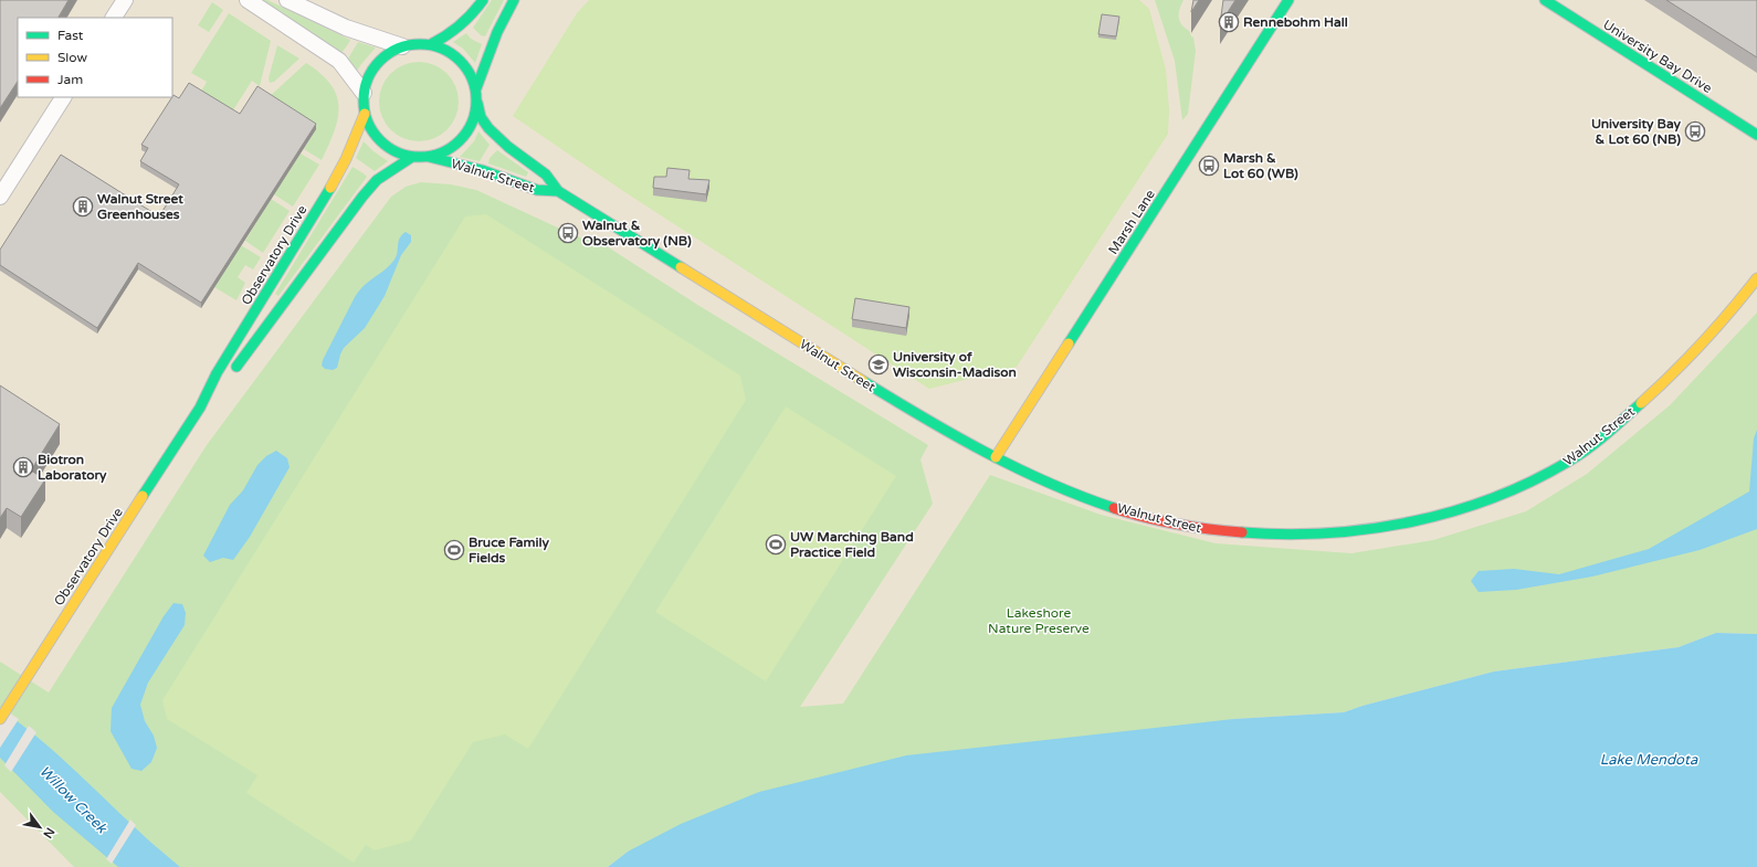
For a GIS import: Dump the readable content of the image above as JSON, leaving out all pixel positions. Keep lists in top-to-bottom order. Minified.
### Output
{"streets":{"street":["University Bay Drive","Walnut Street","Marsh Lane","Observatory Drive"]},"crossings":[["Walnut Street","Marsh Lane"],["Walnut Street","Observatory Drive"]],"water":["Lake Mendota","Willow Creek"],"parks":["Lakeshore Nature Preserve"],"places":{"building":["Rennebohm Hall","Walnut Street Greenhouses","Biotron Laboratory"],"bus stop":["University Bay & Lot 60 (NB)","Marsh & Lot 60 (WB)","Walnut & Observatory (NB)"],"school or university":["University of Wisconsin-Madison"],"sports":["UW Marching Band Practice Field","Bruce Family Fields"]},"legend":["Fast","Slow","Jam"],"north":"bottom right"}
